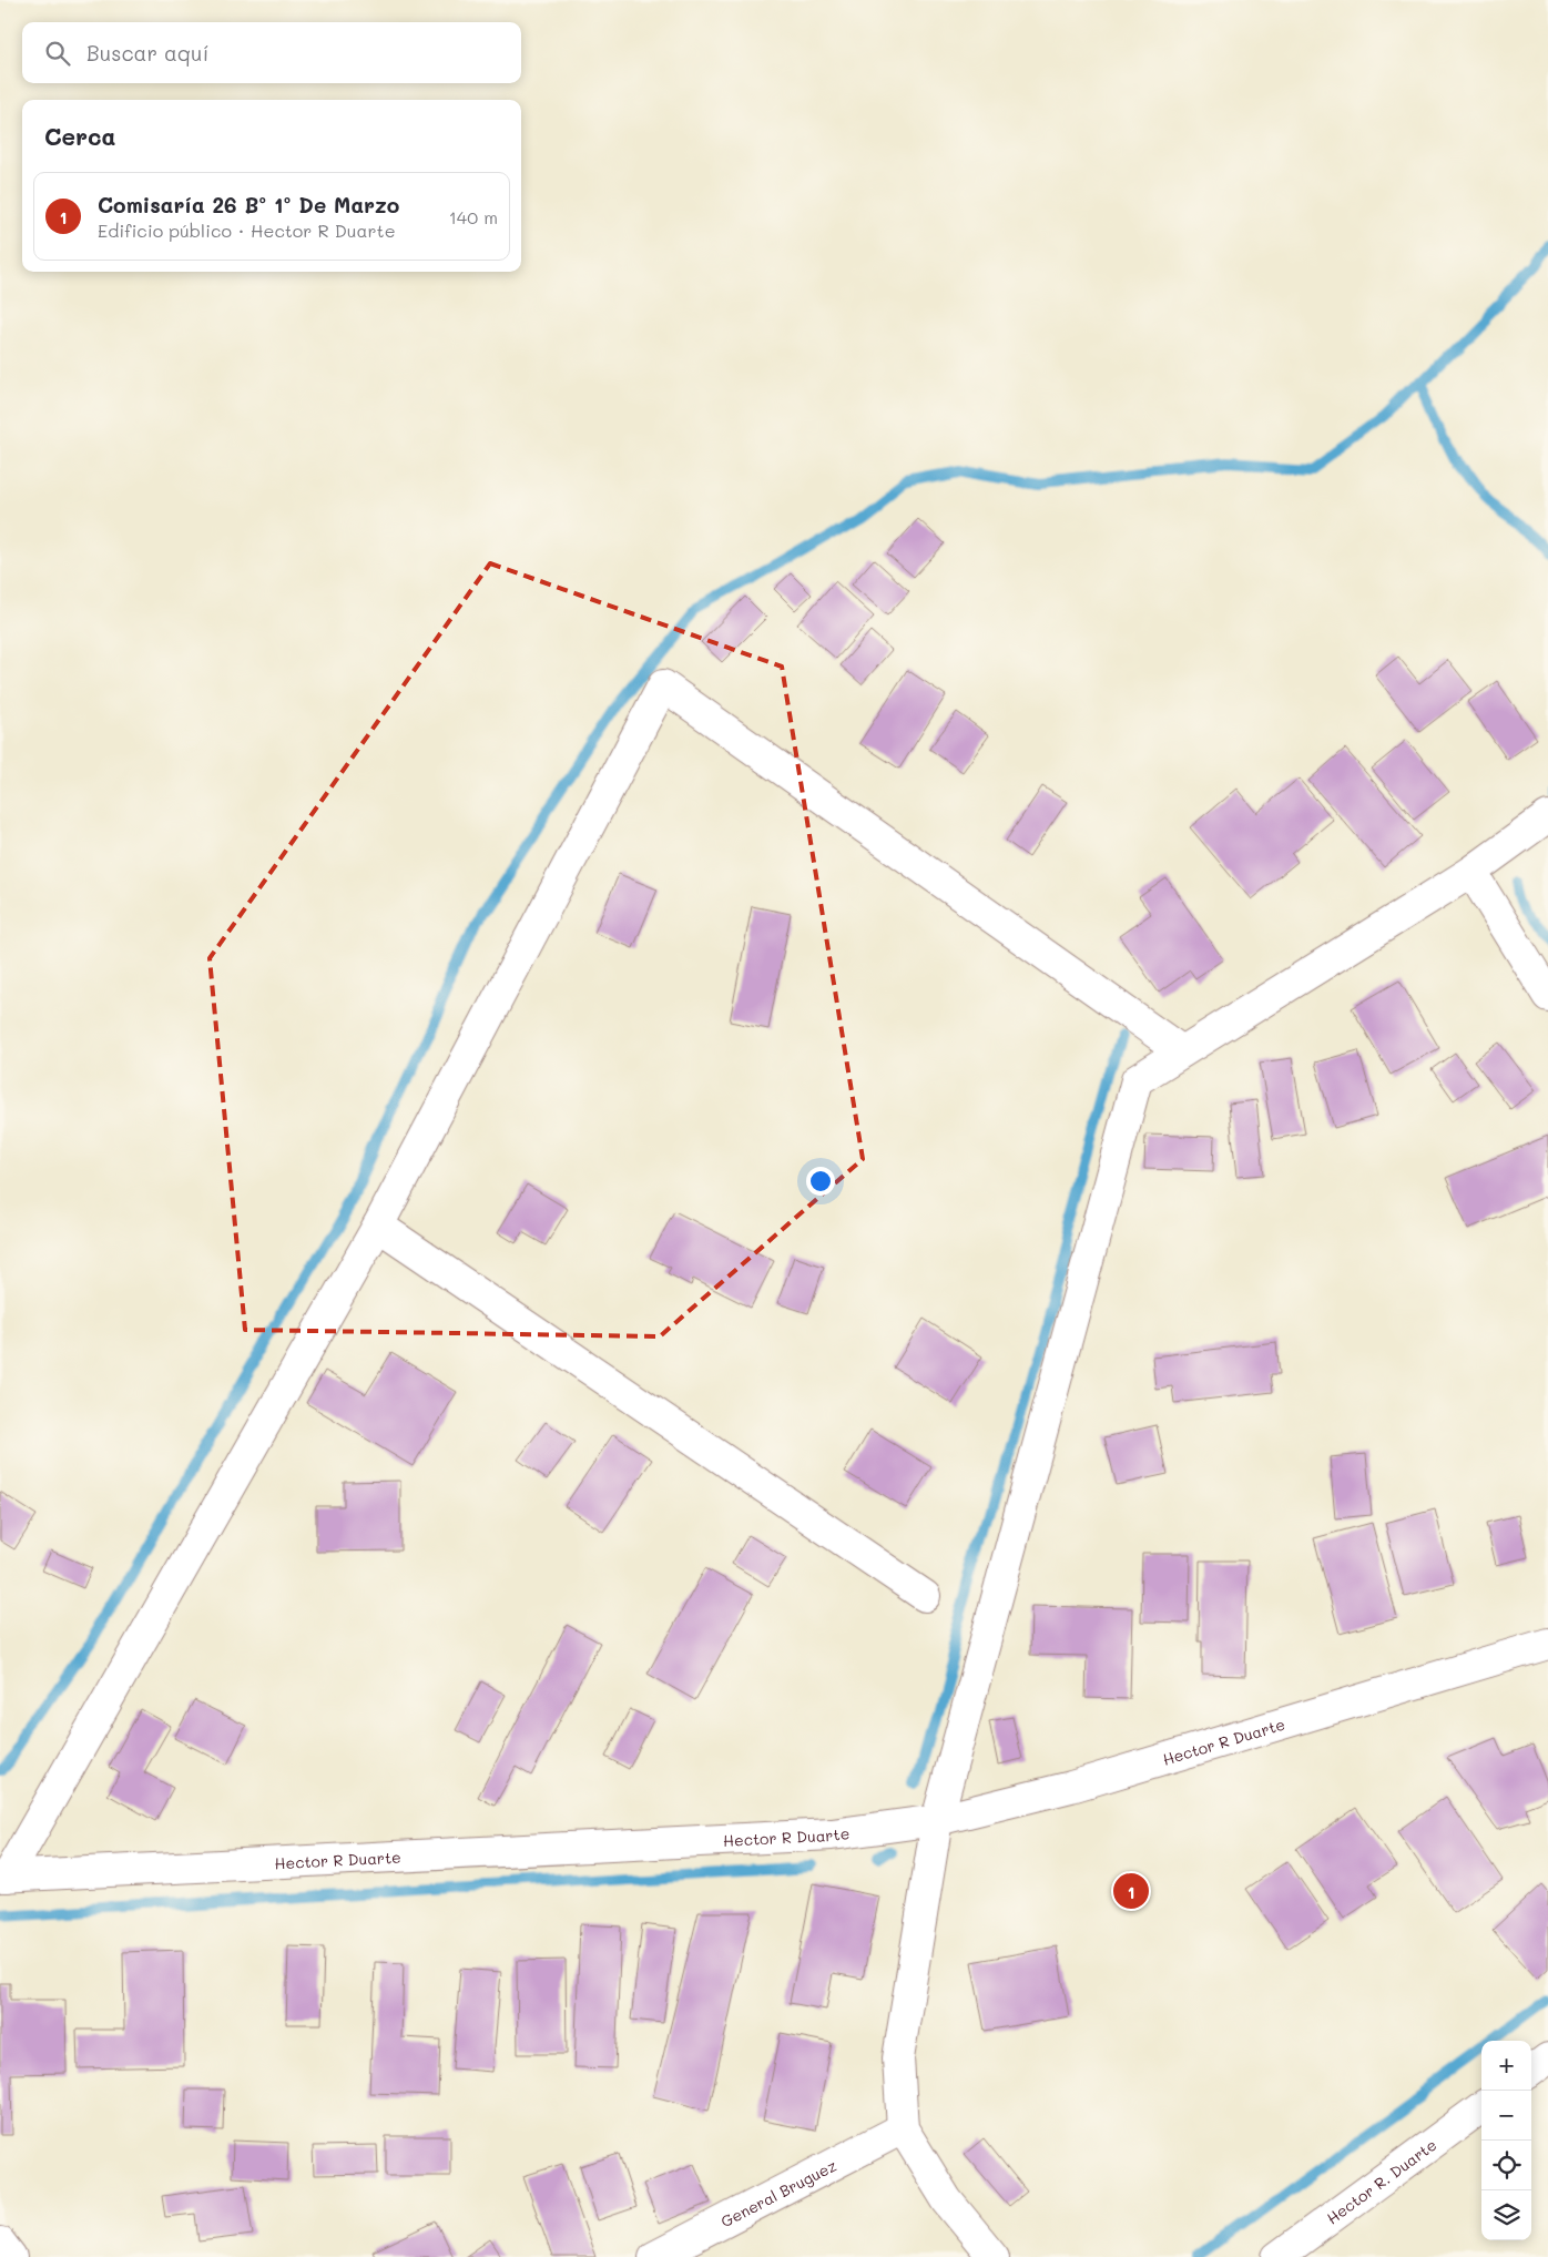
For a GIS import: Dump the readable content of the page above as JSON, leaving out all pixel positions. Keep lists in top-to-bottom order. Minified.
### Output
{"streets":{"street":["Hector R Duarte","Hector R. Duarte","General Bruguez"]},"page":{"search":"Buscar aquí","heading":"Cerca","list":[{"mark":"1","name":"Comisaría 26 Bº 1º De Marzo","note":"Edificio público · Hector R Duarte","value":"140 m"}],"pins":"1","map_buttons":["+","−"]}}
